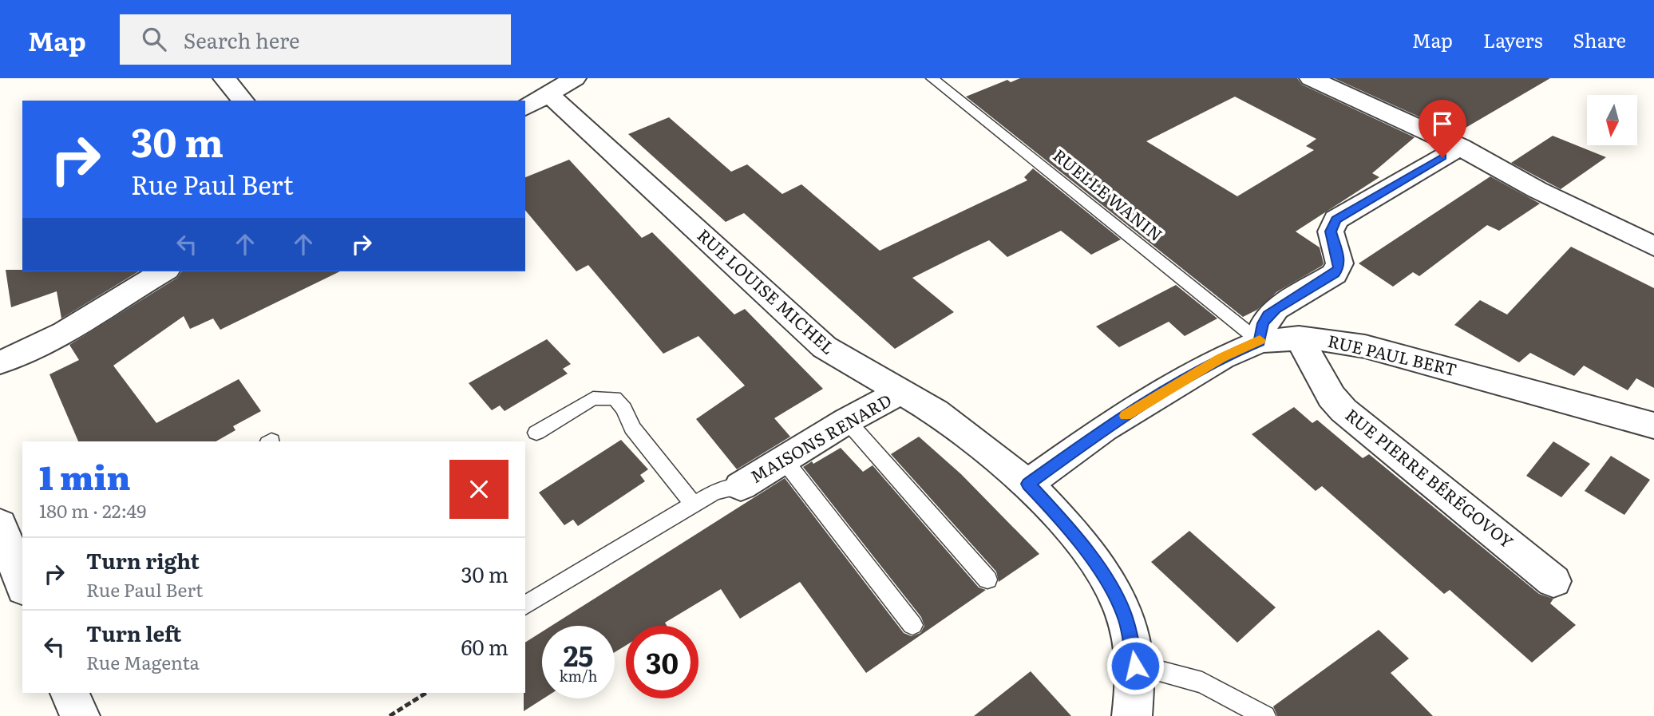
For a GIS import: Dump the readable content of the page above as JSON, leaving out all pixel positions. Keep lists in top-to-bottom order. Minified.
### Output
{"streets":{"street":["RUE LOUISE MICHEL","RUE PAUL BERT","MAISONS RENARD","RUE PIERRE BÉRÉGOVOY"],"lane":["RUELLE WANIN"]},"crossings":[["RUELLE WANIN","RUE PAUL BERT"],["RUE LOUISE MICHEL","RUE PAUL BERT"],["RUE LOUISE MICHEL","MAISONS RENARD"],["RUE PAUL BERT","RUE PIERRE BÉRÉGOVOY"]],"north":"bottom","page":{"header":"Map","search":"Search here","nav":["Map","Layers","Share"],"turn":["30 m","Rue Paul Bert"],"heading":["1 min","180 m · 22:49"],"list":[{"name":"Turn right","note":"Rue Paul Bert","value":"30 m"},{"name":"Turn left","note":"Rue Magenta","value":"60 m"}],"speed":"25 km/h","limit":"30"}}
